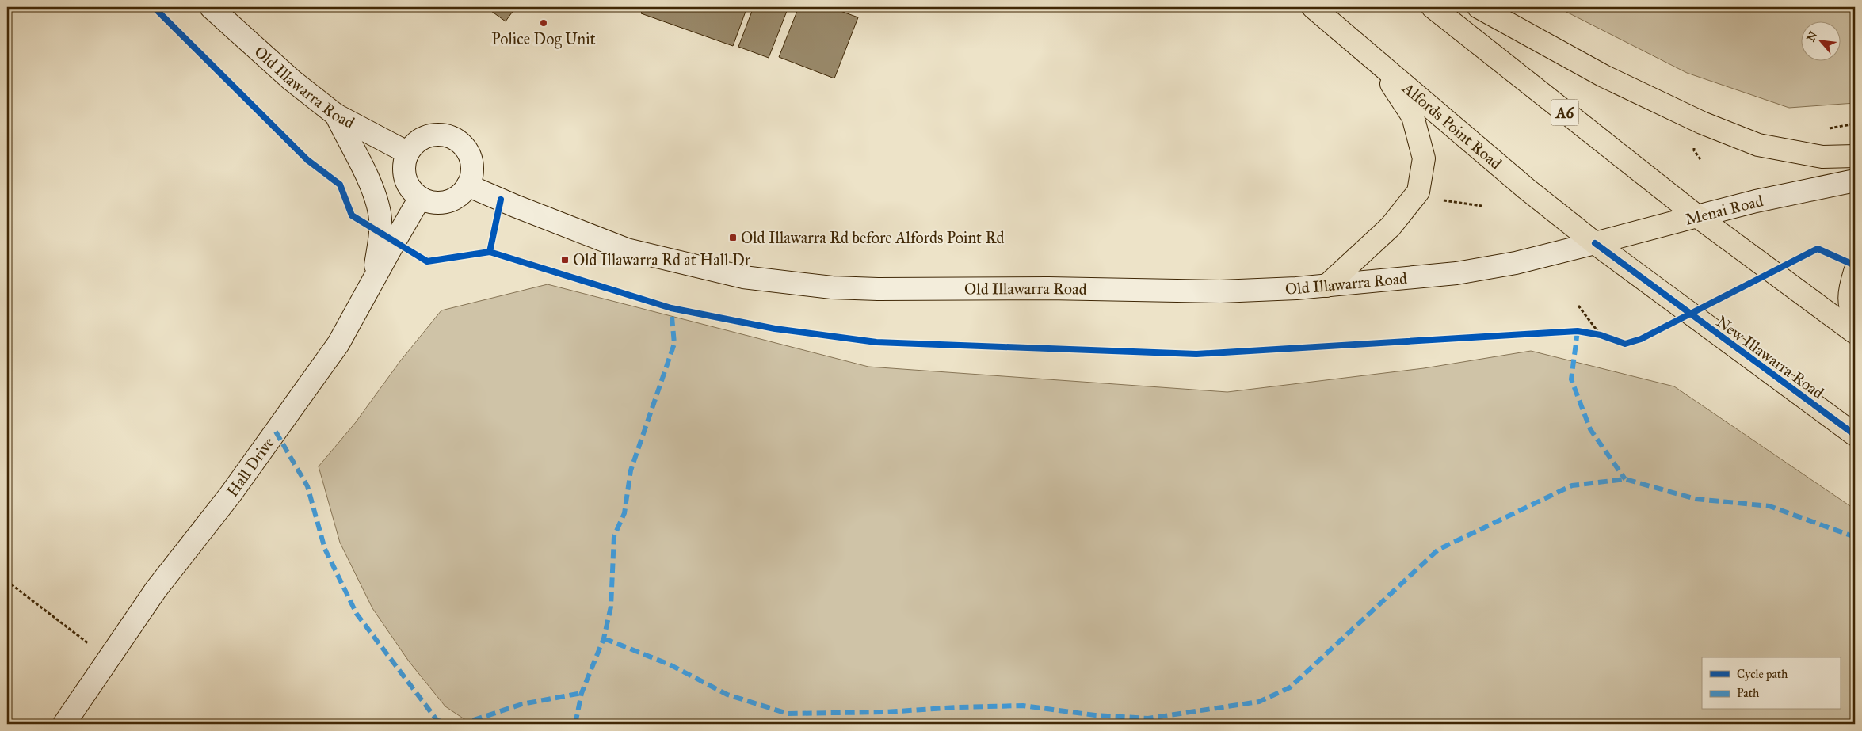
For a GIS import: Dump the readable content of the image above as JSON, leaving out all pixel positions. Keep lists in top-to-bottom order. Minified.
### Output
{"streets":{"highway":["A6","Alfords Point Road","Menai Road","New Illawarra Road"],"street":["Old Illawarra Road","Hall Drive"]},"crossings":[["Old Illawarra Road","Alfords Point Road"],["Old Illawarra Road","Menai Road"],["Old Illawarra Road","New Illawarra Road"],["Old Illawarra Road","Hall Drive"],["A6","Menai Road"],["Alfords Point Road","Menai Road"],["Alfords Point Road","New Illawarra Road"],["Menai Road","New Illawarra Road"]],"places":{"other":["Police Dog Unit"],"transit":["Old Illawarra Rd before Alfords Point Rd","Old Illawarra Rd at Hall Dr"]},"legend":["Cycle path","Path"],"north":"top left"}
